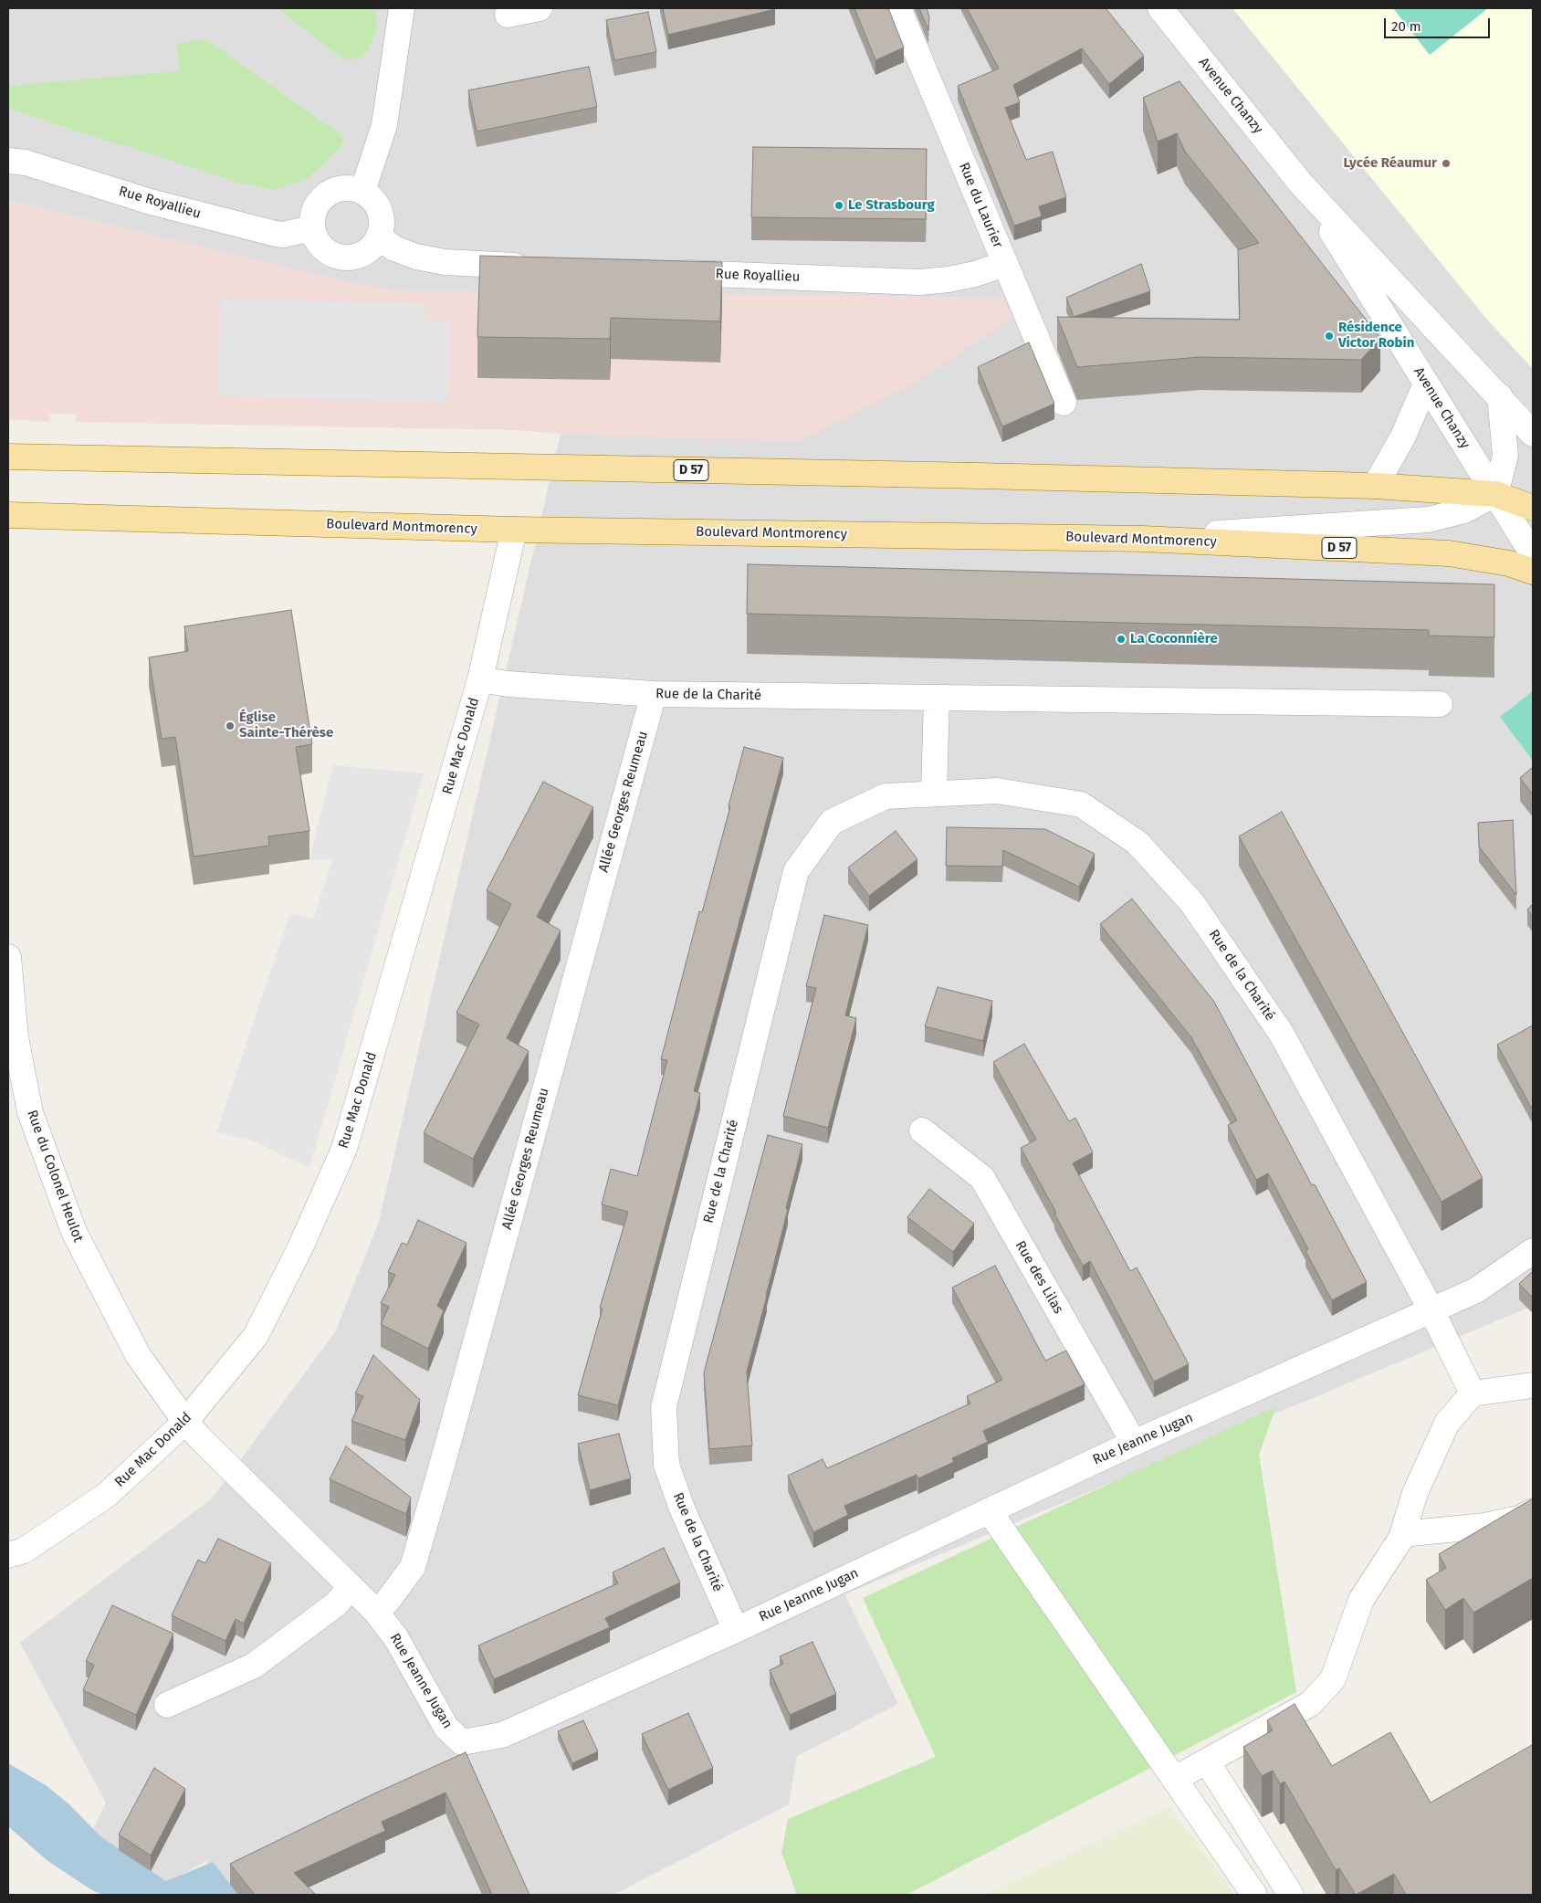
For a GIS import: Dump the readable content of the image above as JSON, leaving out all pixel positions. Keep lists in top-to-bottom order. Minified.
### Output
{"streets":{"main road":["D 57","Boulevard Montmorency"],"street":["Avenue Chanzy","Rue Royallieu","Rue du Laurier","Rue de la Charité","Rue Mac Donald","Allée Georges Reumeau","Rue du Colonel Heulot","Rue des Lilas","Rue Jeanne Jugan"]},"crossings":[["Avenue Chanzy","D 57"],["Rue Royallieu","Rue du Laurier"],["Boulevard Montmorency","Rue Mac Donald"],["Rue de la Charité","Rue Mac Donald"],["Rue de la Charité","Allée Georges Reumeau"],["Rue de la Charité","Rue Jeanne Jugan"],["Rue Mac Donald","Rue du Colonel Heulot"],["Rue Mac Donald","Rue Jeanne Jugan"],["Allée Georges Reumeau","Rue Jeanne Jugan"],["Rue du Colonel Heulot","Rue Jeanne Jugan"],["Rue des Lilas","Rue Jeanne Jugan"]],"places":["Lycée Réaumur","Le Strasbourg","Résidence Victor Robin","La Coconnière","Église Sainte-Thérèse"],"scale_bar":"20 m"}
